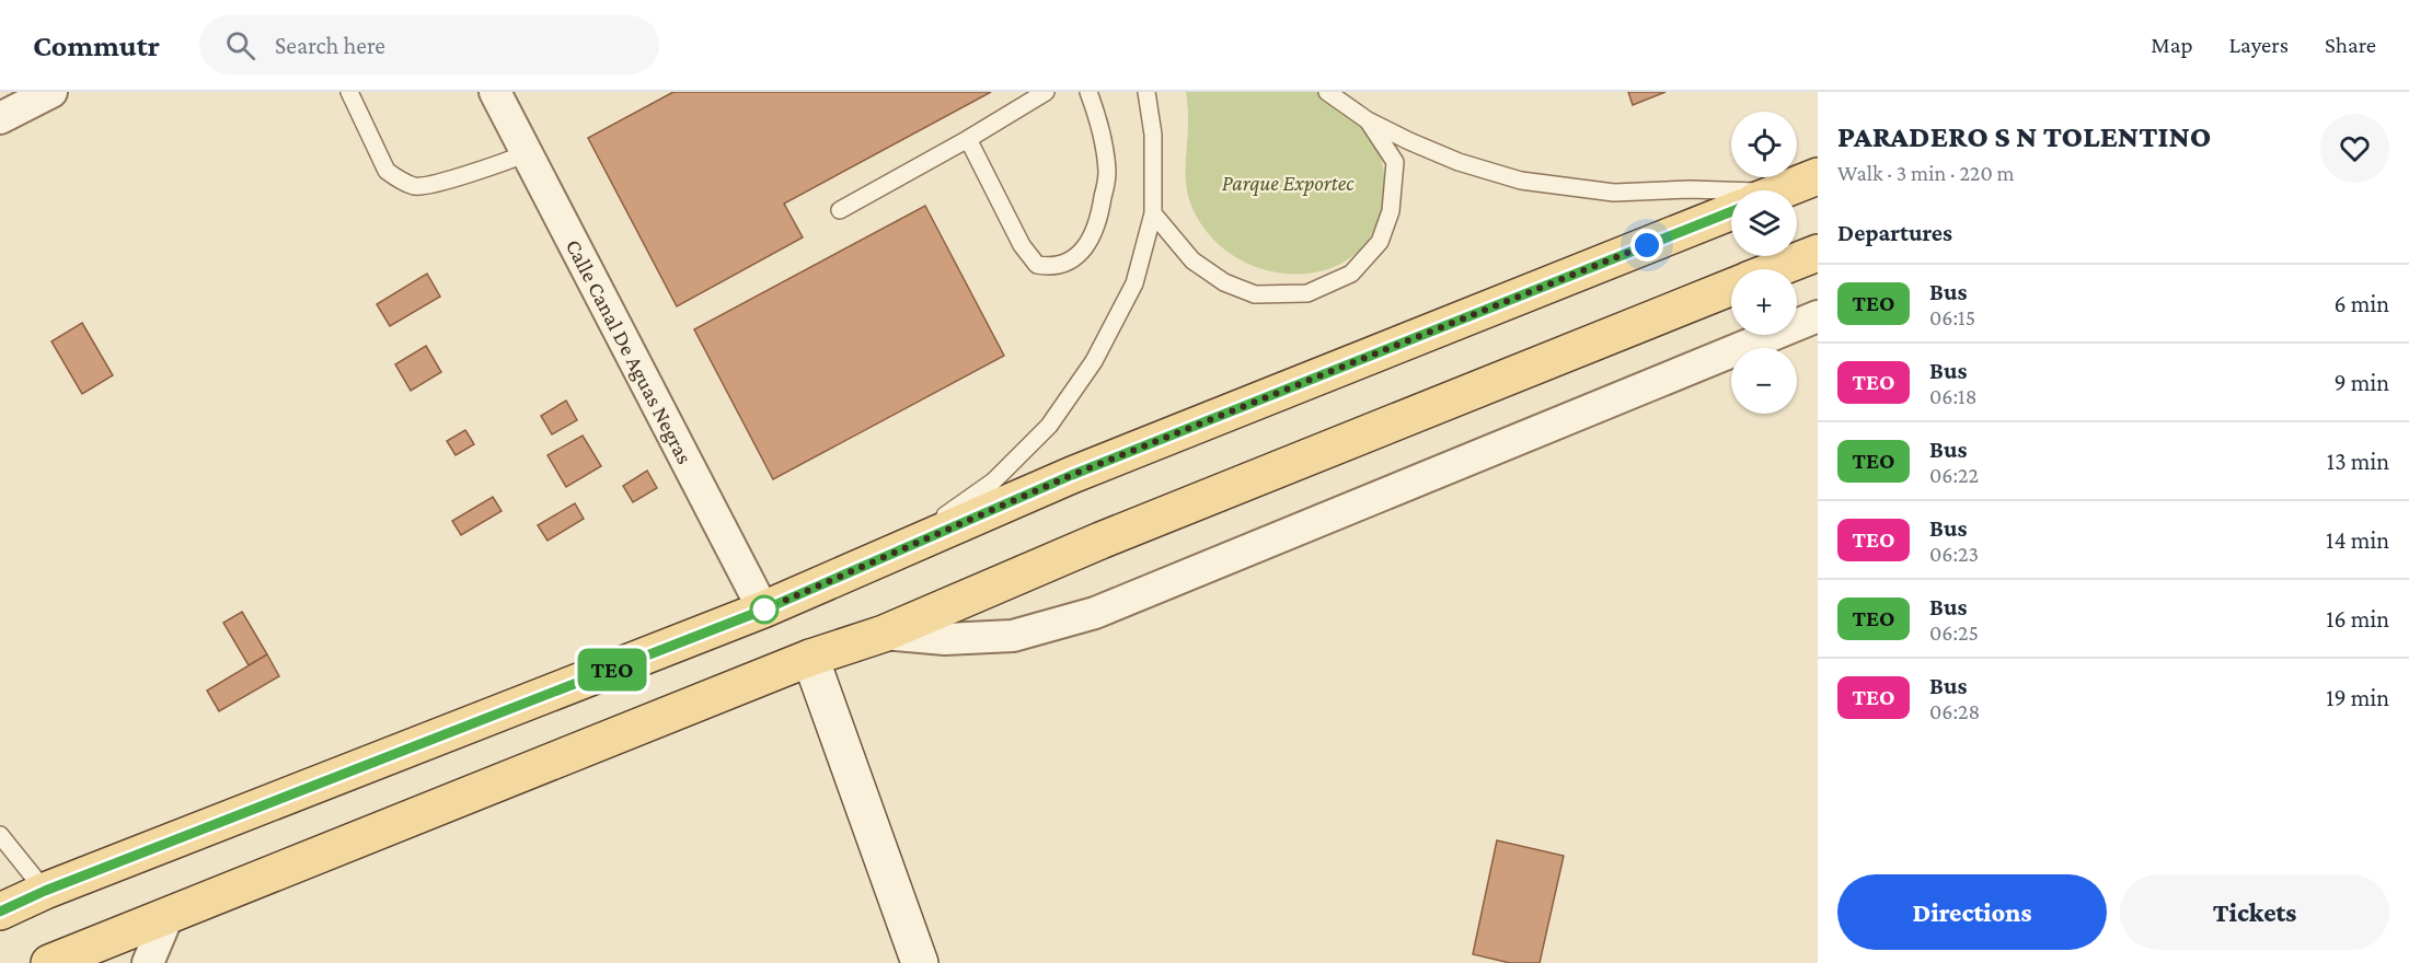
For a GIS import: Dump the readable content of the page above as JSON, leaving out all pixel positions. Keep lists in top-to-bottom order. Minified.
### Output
{"streets":{"street":["Calle Canal De Aguas Negras"]},"parks":["Parque Exportec"],"lines":["bus line TEO"],"page":{"header":"Commutr","search":"Search here","nav":["Map","Layers","Share"],"on_map":"TEO","heading":[["PARADERO S N TOLENTINO","Walk · 3 min · 220 m"],"Departures"],"map_buttons":["+","−"],"list":[{"mark":"TEO","name":"Bus","note":"06:15","value":"6 min"},{"mark":"TEO","name":"Bus","note":"06:18","value":"9 min"},{"mark":"TEO","name":"Bus","note":"06:22","value":"13 min"},{"mark":"TEO","name":"Bus","note":"06:23","value":"14 min"},{"mark":"TEO","name":"Bus","note":"06:25","value":"16 min"},{"mark":"TEO","name":"Bus","note":"06:28","value":"19 min"}],"buttons":["Directions","Tickets"]}}
